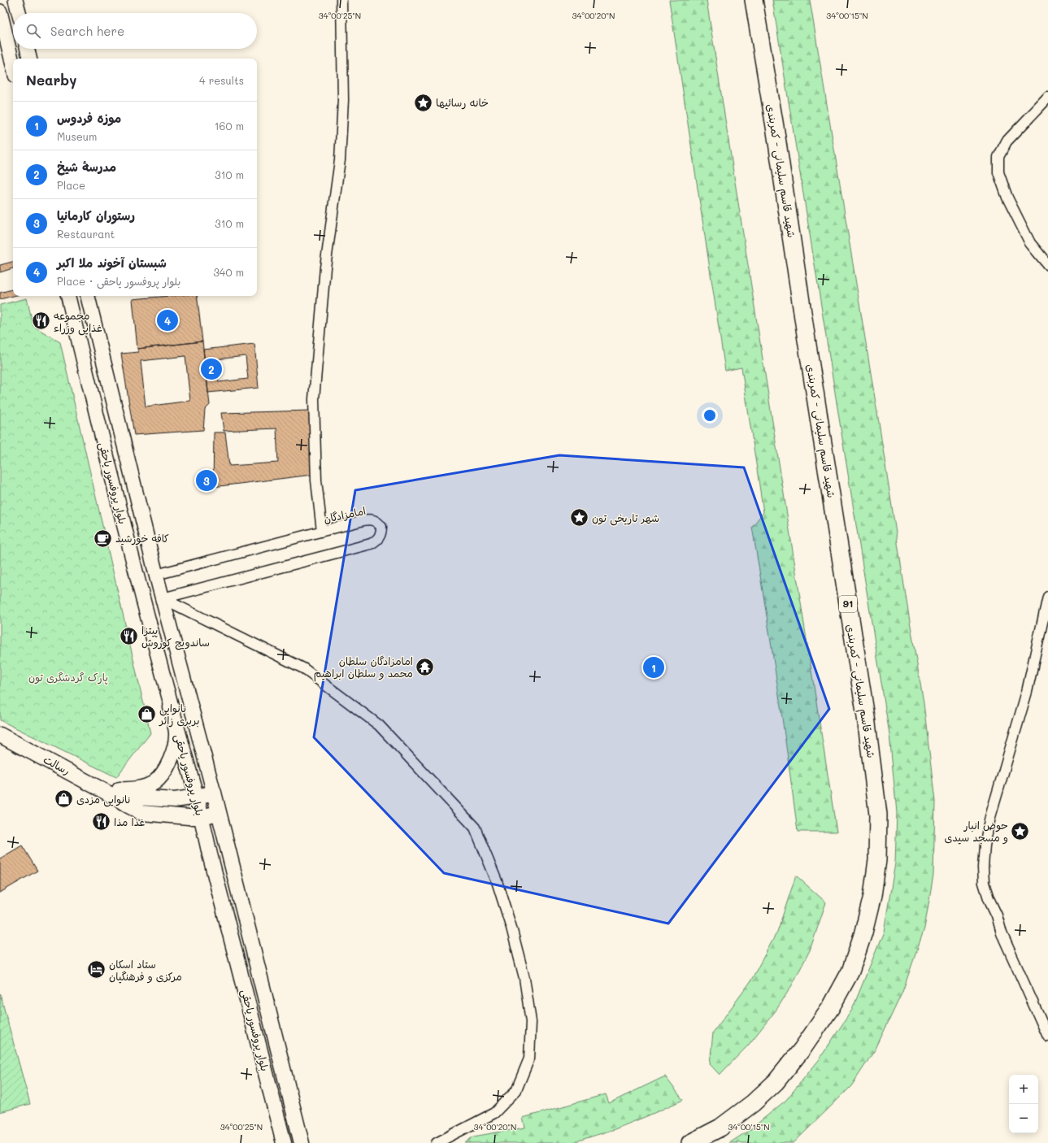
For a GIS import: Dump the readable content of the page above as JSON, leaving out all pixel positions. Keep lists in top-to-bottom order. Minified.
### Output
{"streets":{"highway":["شهید قاسم سلیمانی - کمربندی","91"],"main road":["بلوار پروفسور یاحقی","رسالت"],"street":["امامزادگان"]},"crossings":[["بلوار پروفسور یاحقی","امامزادگان"],["بلوار پروفسور یاحقی","رسالت"]],"parks":["پارک گردشگری تون"],"places":{"place":["خانه رسائیها","شهر تاریخی تون","حوض انبار و مسجد سیدی"],"restaurant":["مجموعه غذایی وزراء","پيتزا ساندویچ کوروش","غذا مذا"],"cafe":["کافه خورشید"],"temple":["امامزادگان سلطان محمد و سلطان ابراهیم"],"shop":["نانوایی بربری زائر","نانوایی مزدی"],"hotel":["ستاد اسکان مرکزی و فرهنگیان"]},"page":{"search":"Search here","heading":["Nearby","4 results"],"list":[{"mark":"1","name":"موزه فردوس","note":"Museum","value":"160 m"},{"mark":"2","name":"مدرسهٔ شیخ","note":"Place","value":"310 m"},{"mark":"3","name":"رستوران کارمانیا","note":"Restaurant","value":"310 m"},{"mark":"4","name":"شبستان آخوند ملا اکبر","note":"Place · بلوار پروفسور یاحقی","value":"340 m"}],"pins":["4","2","3","1"],"map_buttons":["+","−"]},"coordinates":["34°00'25\"N","34°00'20\"N","34°00'15\"N"]}
